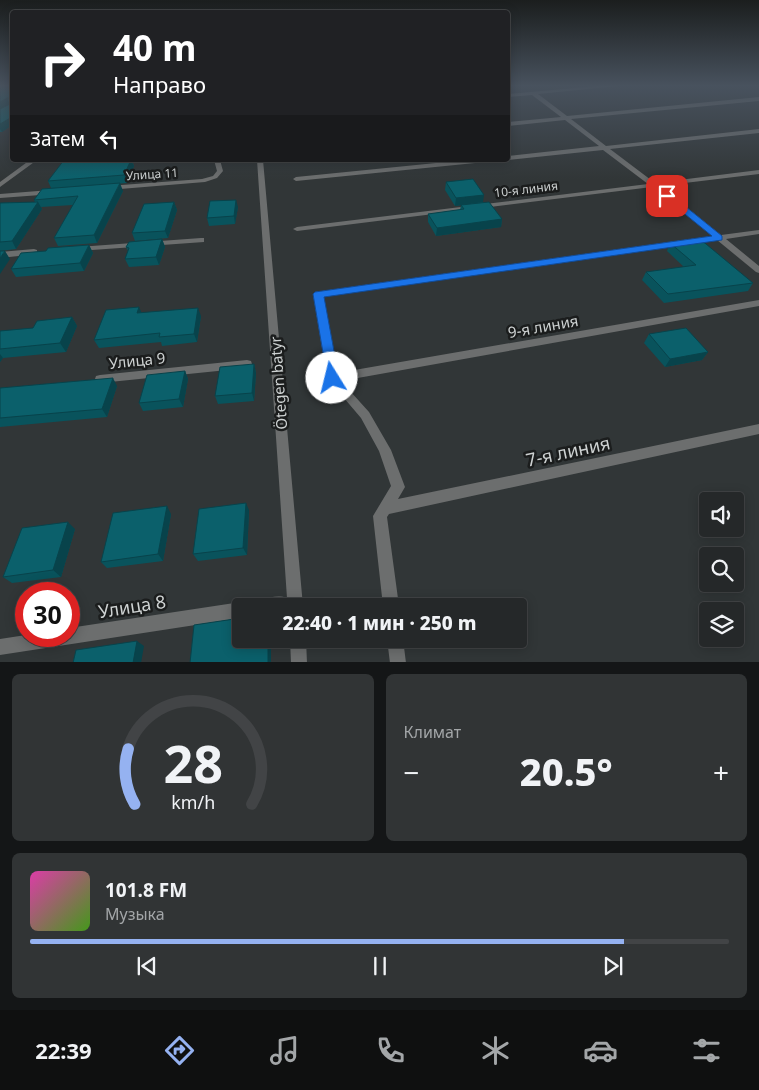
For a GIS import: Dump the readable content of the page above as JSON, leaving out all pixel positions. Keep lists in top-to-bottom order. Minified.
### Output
{"streets":{"street":["Улица 11","10-я линия","9-я линия","Улица 9","Ötegen batyr","7-я линия","Улица 8"]},"page":{"turn":["40 m","Направо"],"then":"Затем","limit":"30","trip":"22:40 · 1 мин · 250 m","tile":"Климат","heat":["−","20.5°","+"],"song":["101.8 FM","Музыка"],"tabs":"22:39","gauge":["28","km/h"]}}
